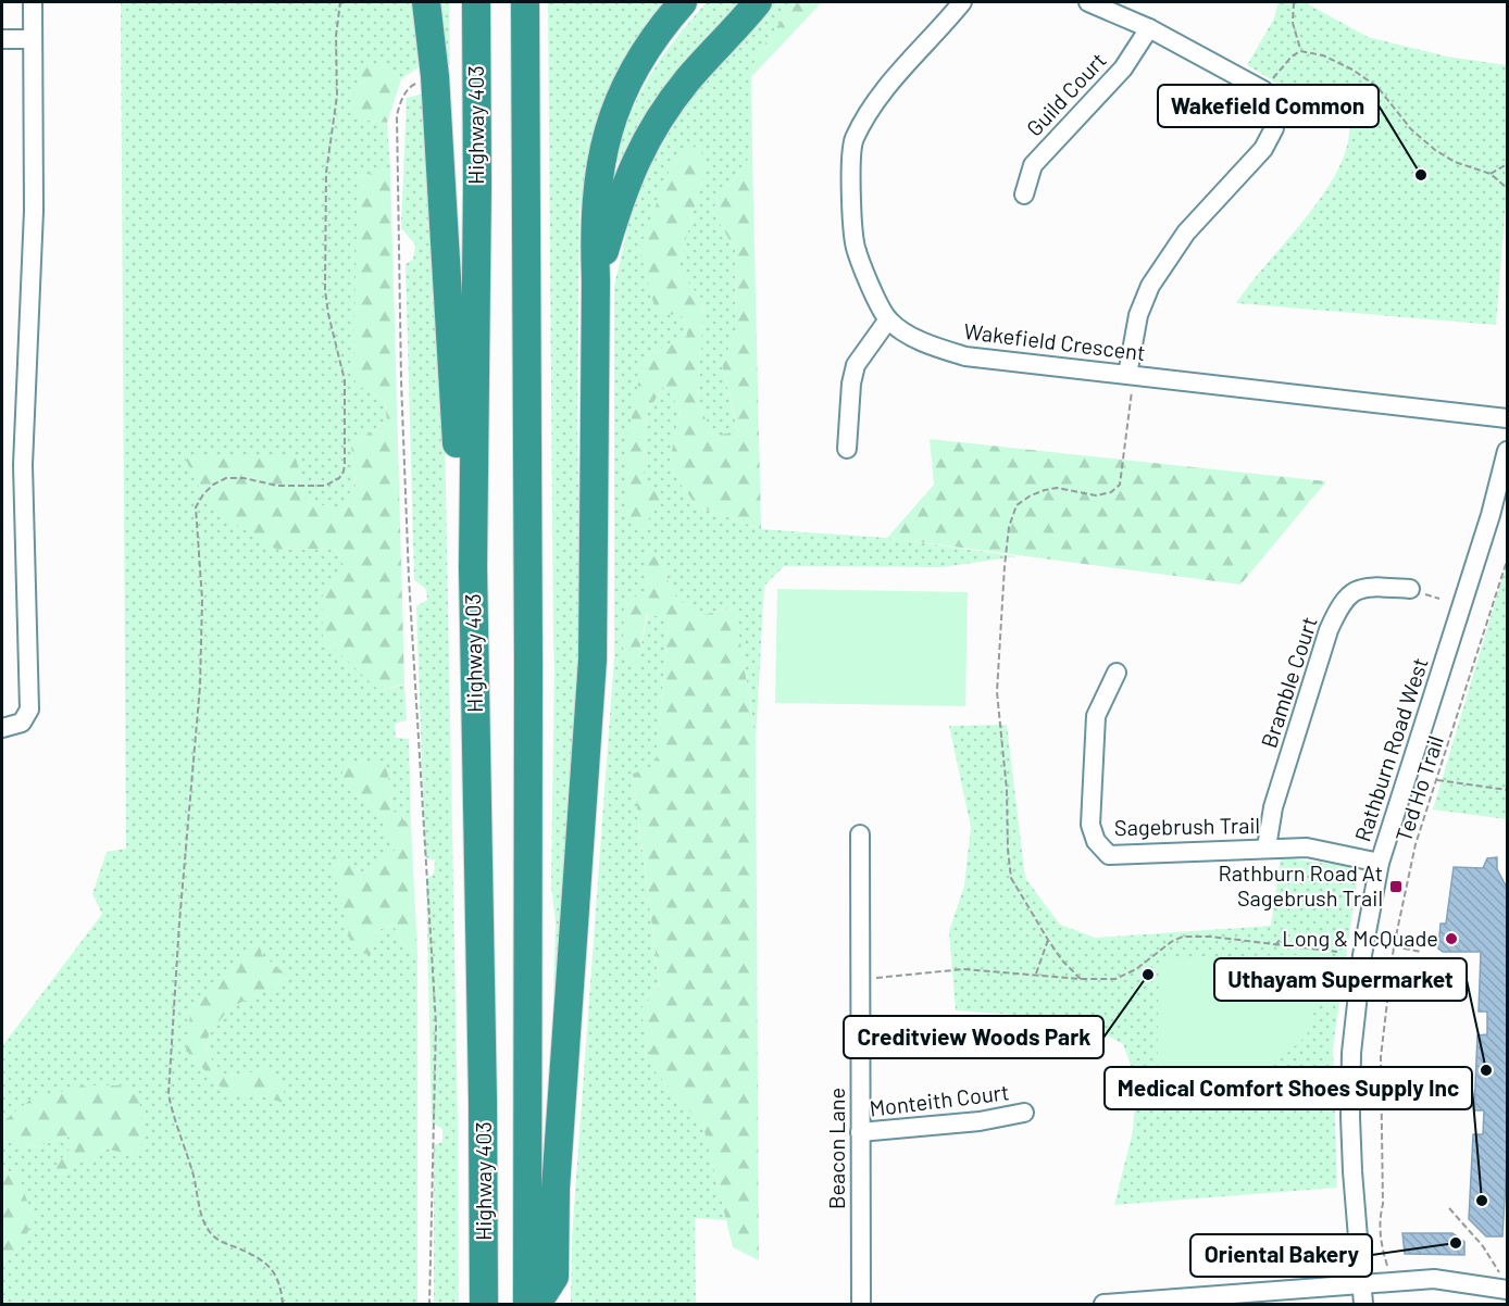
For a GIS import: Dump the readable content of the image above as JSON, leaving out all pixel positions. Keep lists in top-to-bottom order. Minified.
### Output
{"streets":{"highway":["Highway 403"],"street":["Guild Court","Wakefield Crescent","Bramble Court","Rathburn Road West","Sagebrush Trail","Monteith Court","Beacon Lane"],"path":["Ted Ho Trail"]},"crossings":[["Bramble Court","Sagebrush Trail"],["Rathburn Road West","Sagebrush Trail"],["Monteith Court","Beacon Lane"]],"places":{"other":["Wakefield Common","Long & McQuade","Creditview Woods Park","Uthayam Supermarket","Medical Comfort Shoes Supply Inc","Oriental Bakery"],"transit":["Rathburn Road At Sagebrush Trail"]}}
